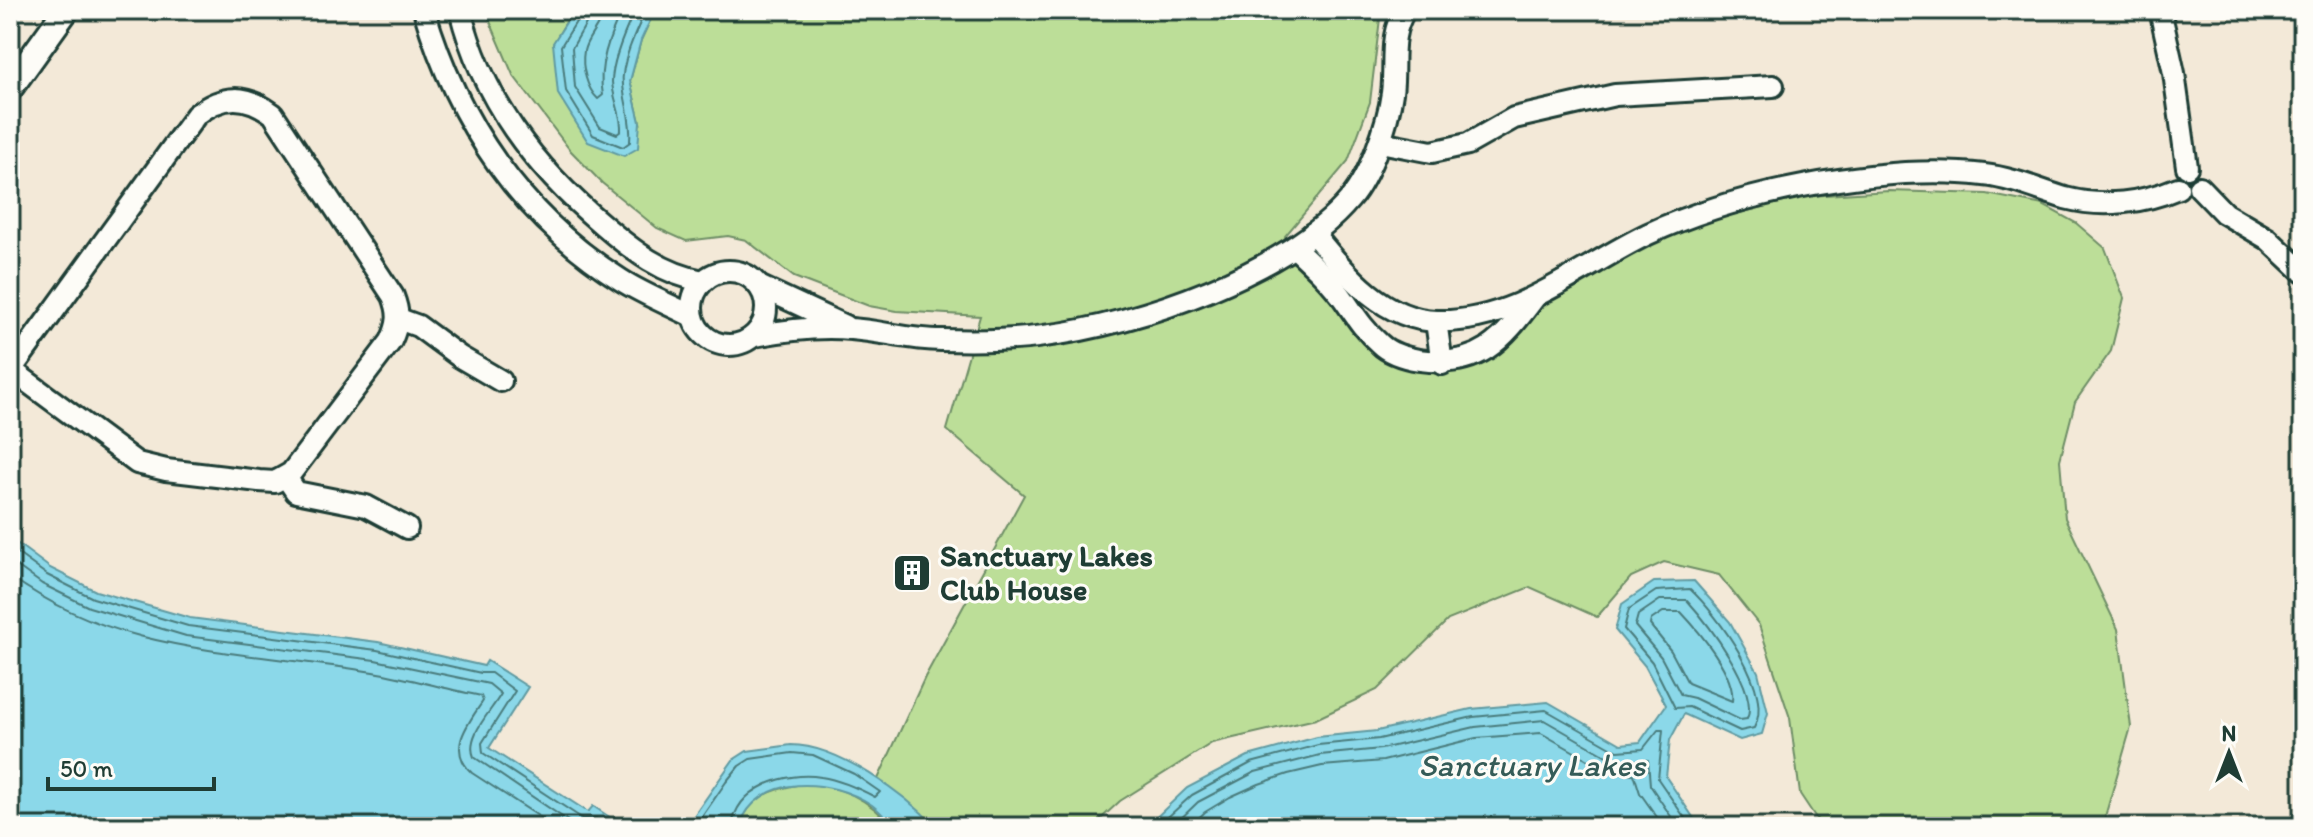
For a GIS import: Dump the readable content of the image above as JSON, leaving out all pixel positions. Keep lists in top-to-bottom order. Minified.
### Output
{"water":["Sanctuary Lakes"],"places":{"building":["Sanctuary Lakes Club House"]},"scale_bar":"50 m","north":"top"}
